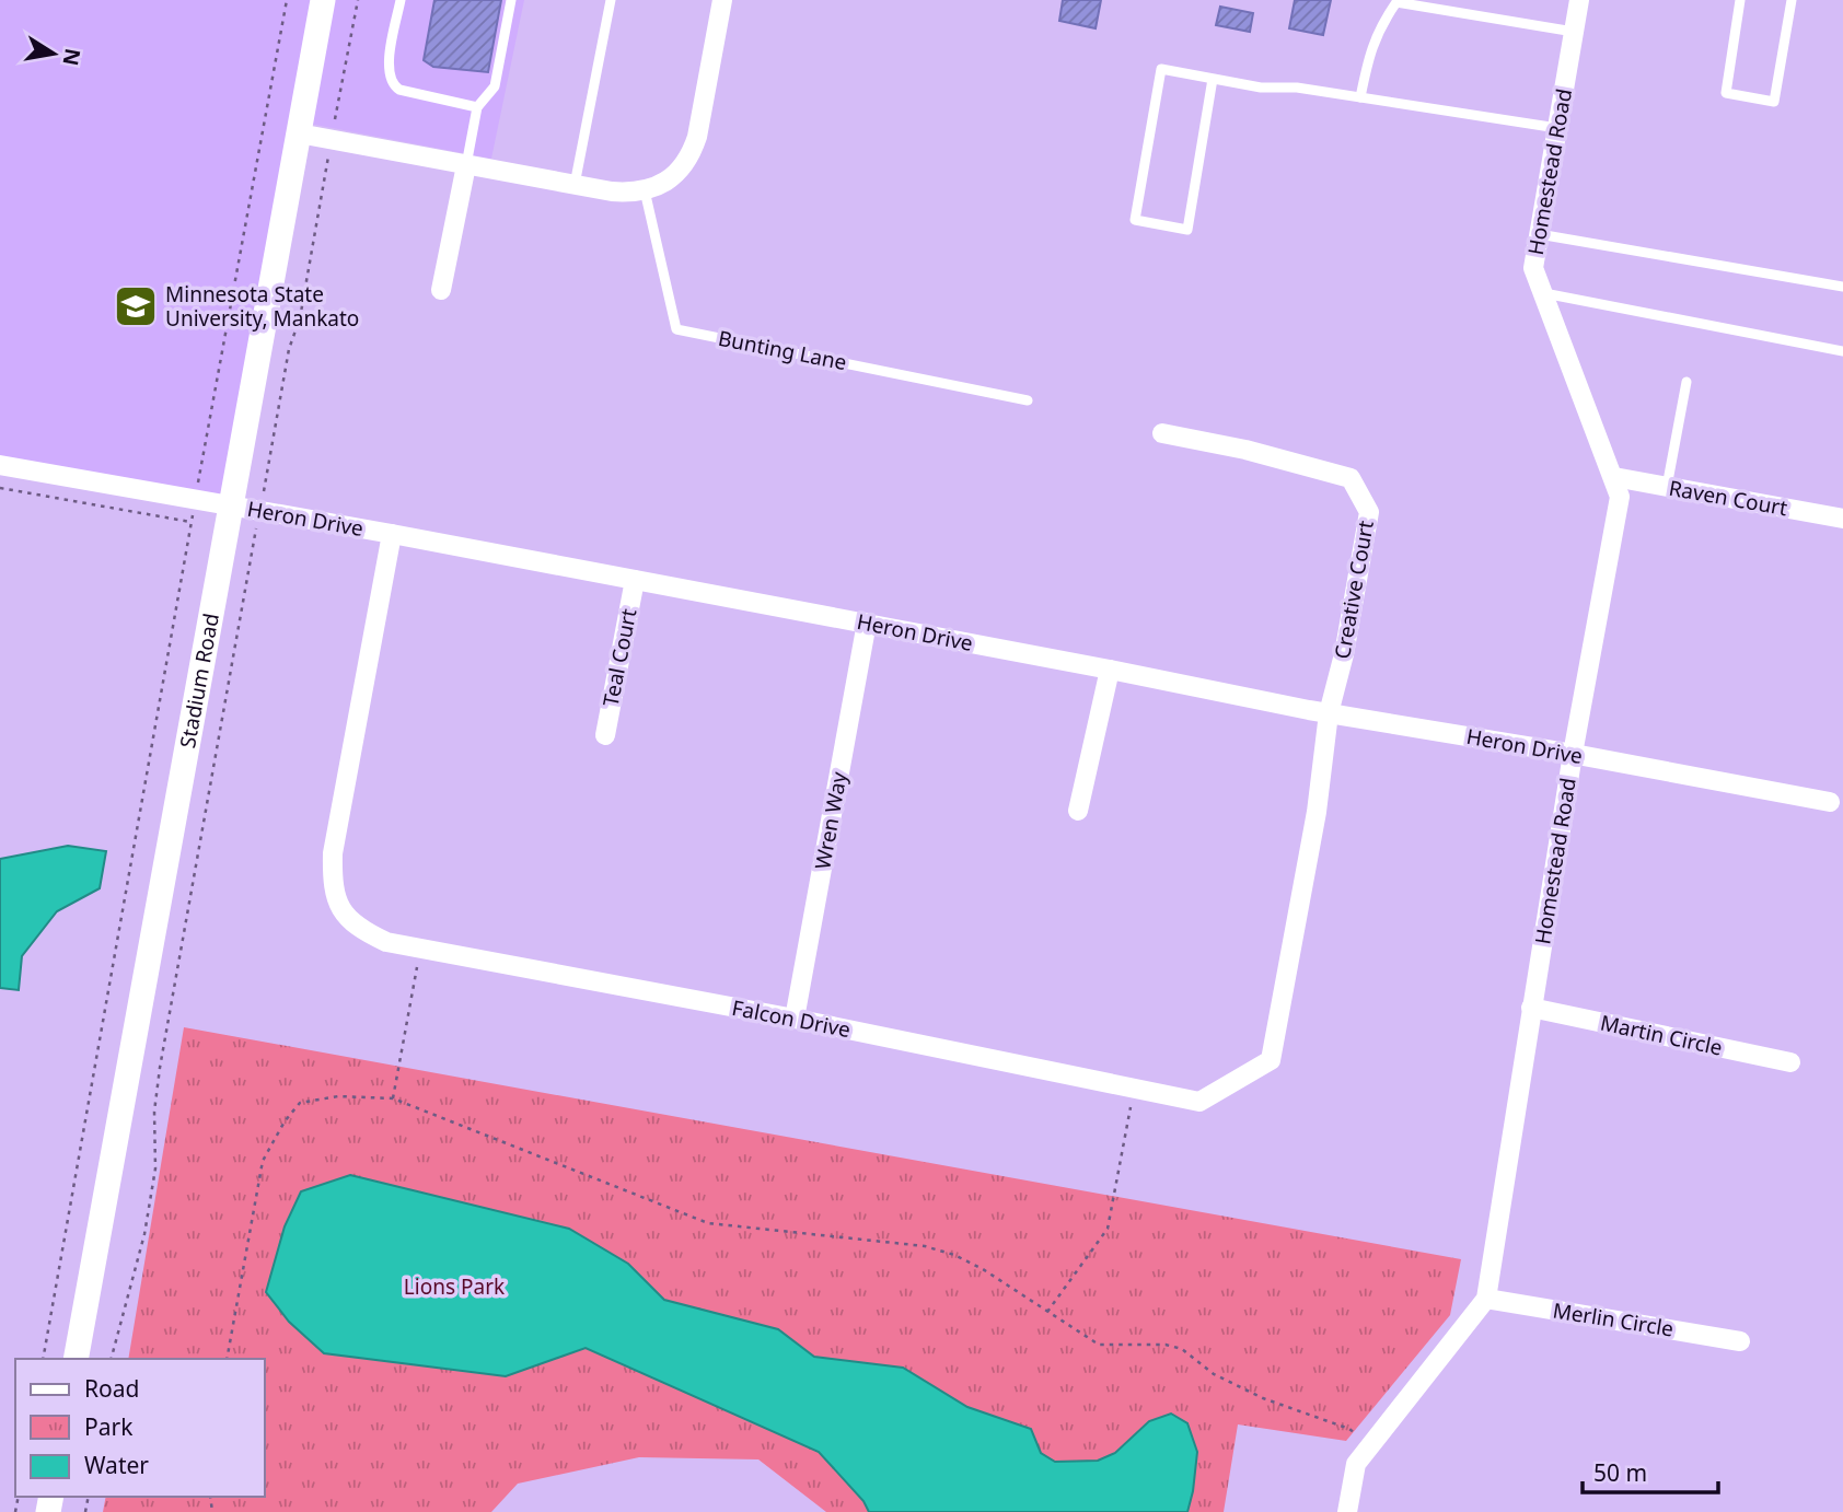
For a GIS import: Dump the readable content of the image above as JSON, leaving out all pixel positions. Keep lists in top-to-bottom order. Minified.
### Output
{"streets":{"street":["Homestead Road","Raven Court","Heron Drive","Creative Court","Teal Court","Stadium Road","Wren Way","Falcon Drive","Martin Circle","Merlin Circle"],"lane":["Bunting Lane"]},"crossings":[["Homestead Road","Raven Court"],["Homestead Road","Heron Drive"],["Homestead Road","Martin Circle"],["Homestead Road","Merlin Circle"],["Heron Drive","Creative Court"],["Heron Drive","Teal Court"],["Heron Drive","Stadium Road"],["Heron Drive","Wren Way"],["Heron Drive","Falcon Drive"],["Creative Court","Falcon Drive"],["Wren Way","Falcon Drive"]],"parks":["Lions Park"],"places":{"school or university":["Minnesota State University, Mankato"]},"legend":["Road","Park","Water"],"scale_bar":"50 m","north":"right"}
